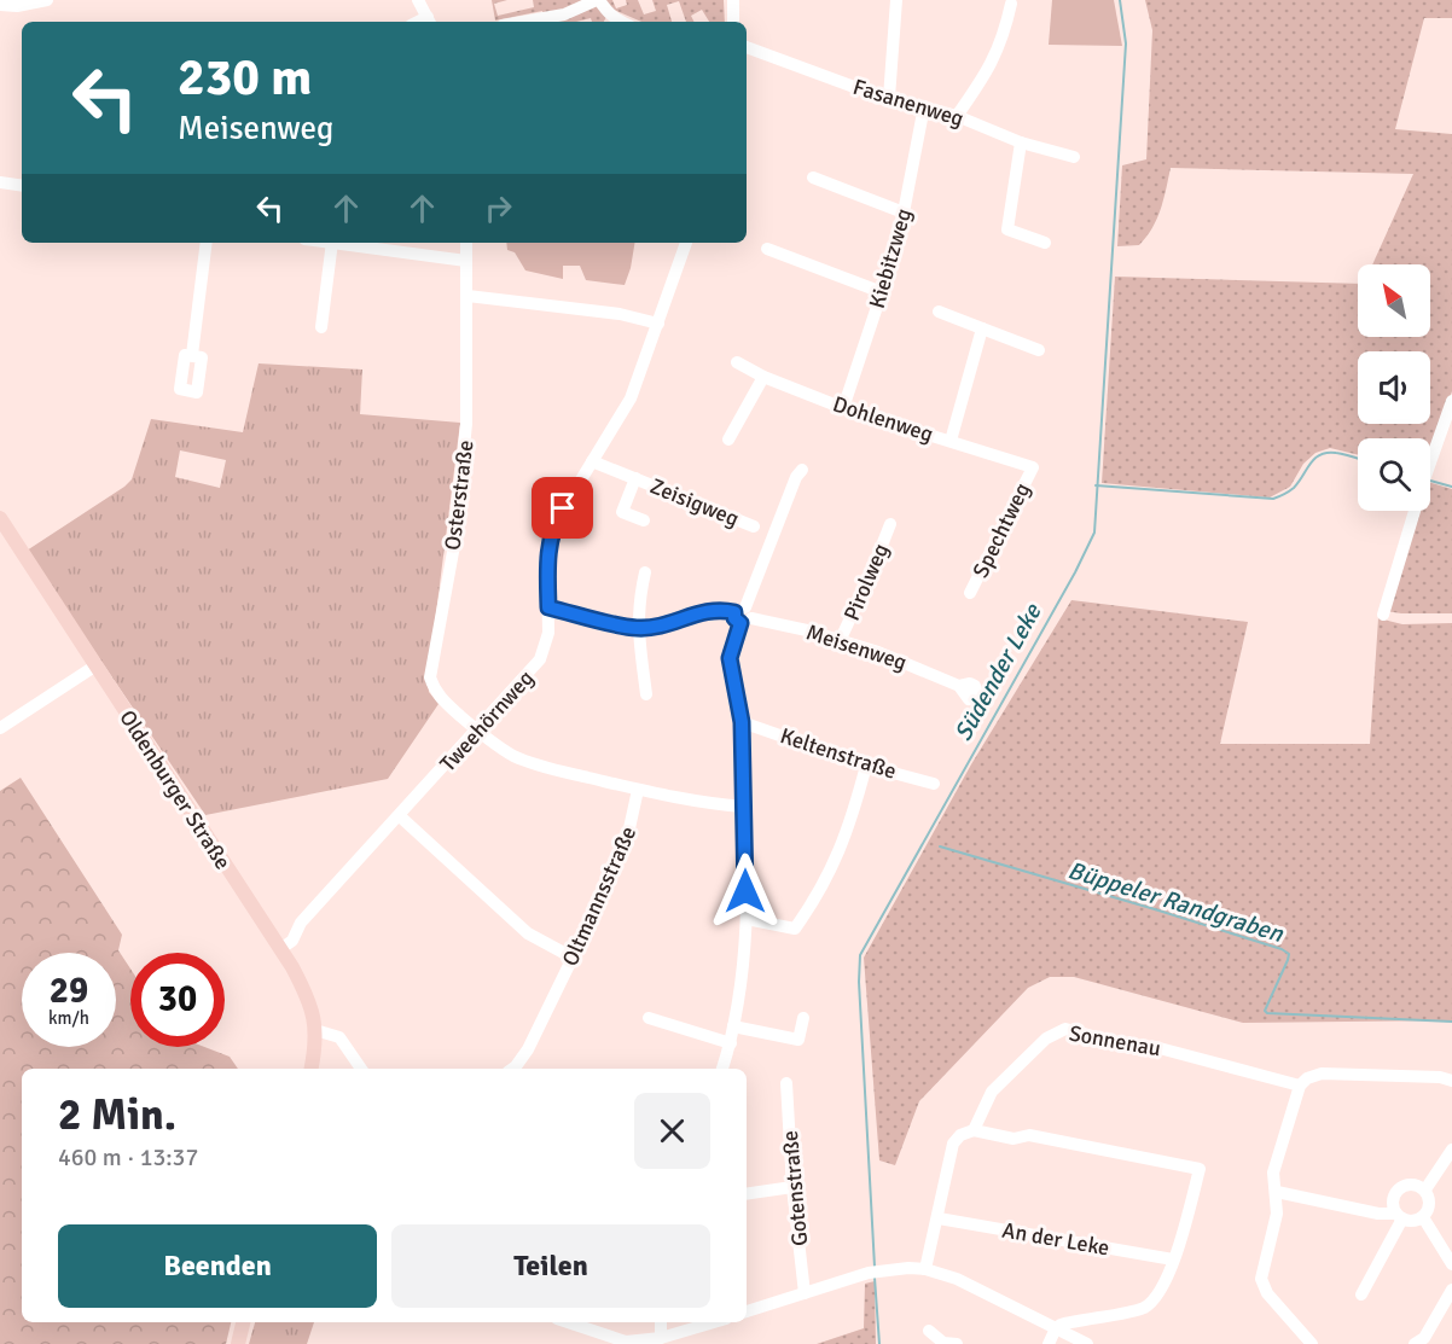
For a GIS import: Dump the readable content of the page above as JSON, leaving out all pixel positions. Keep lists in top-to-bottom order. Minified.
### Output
{"streets":{"main road":["Oldenburger Straße"],"street":["Fasanenweg","Kiebitzweg","Dohlenweg","Osterstraße","Zeisigweg","Spechtweg","Pirolweg","Meisenweg","Tweehörnweg","Keltenstraße","Oltmannsstraße","Sonnenau","Gotenstraße","An der Leke"]},"crossings":[["Fasanenweg","Kiebitzweg"],["Kiebitzweg","Dohlenweg"],["Dohlenweg","Spechtweg"],["Osterstraße","Tweehörnweg"],["Zeisigweg","Tweehörnweg"],["Pirolweg","Meisenweg"],["Meisenweg","Tweehörnweg"],["Tweehörnweg","Oldenburger Straße"]],"water":["Südender Leke","Büppeler Randgraben"],"north":"top left","page":{"turn":["230 m","Meisenweg"],"speed":"29 km/h","limit":"30","heading":["2 Min.","460 m · 13:37"],"buttons":["Beenden","Teilen"]}}
